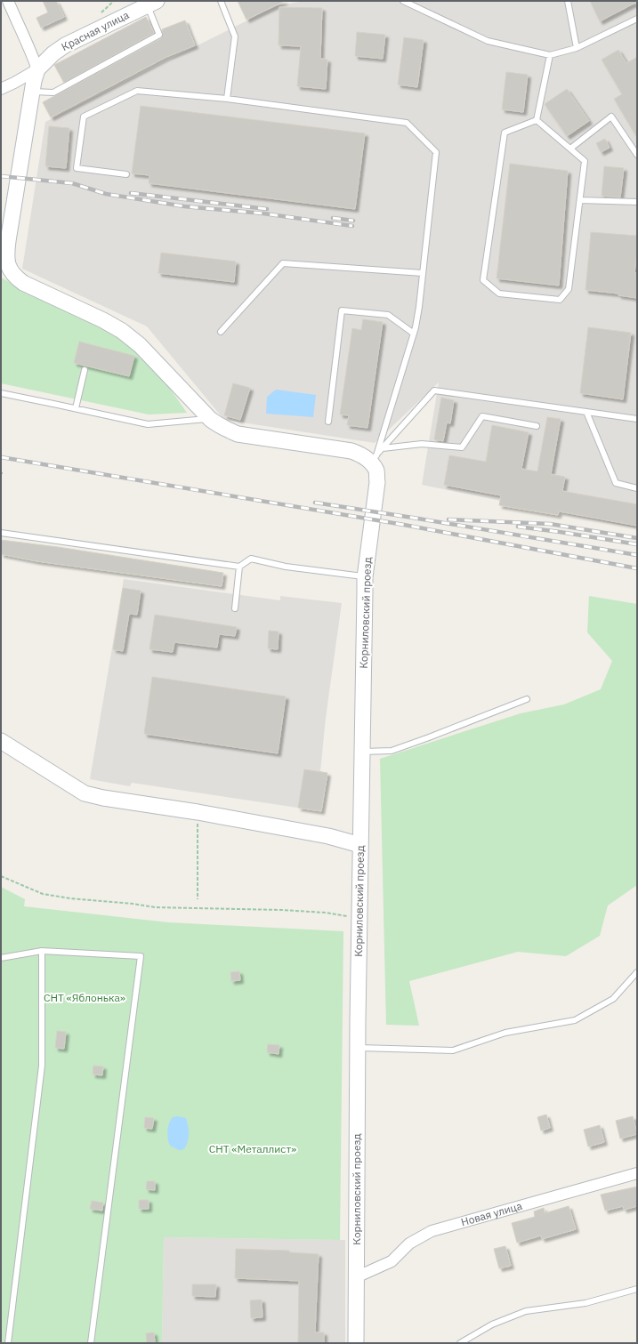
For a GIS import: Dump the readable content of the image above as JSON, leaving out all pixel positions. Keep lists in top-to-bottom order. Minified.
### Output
{"streets":{"street":["Красная улица","Корниловский проезд","Новая улица"]},"crossings":[["Корниловский проезд","Новая улица"]],"parks":["СНТ «Яблонька»","СНТ «Металлист»"]}
